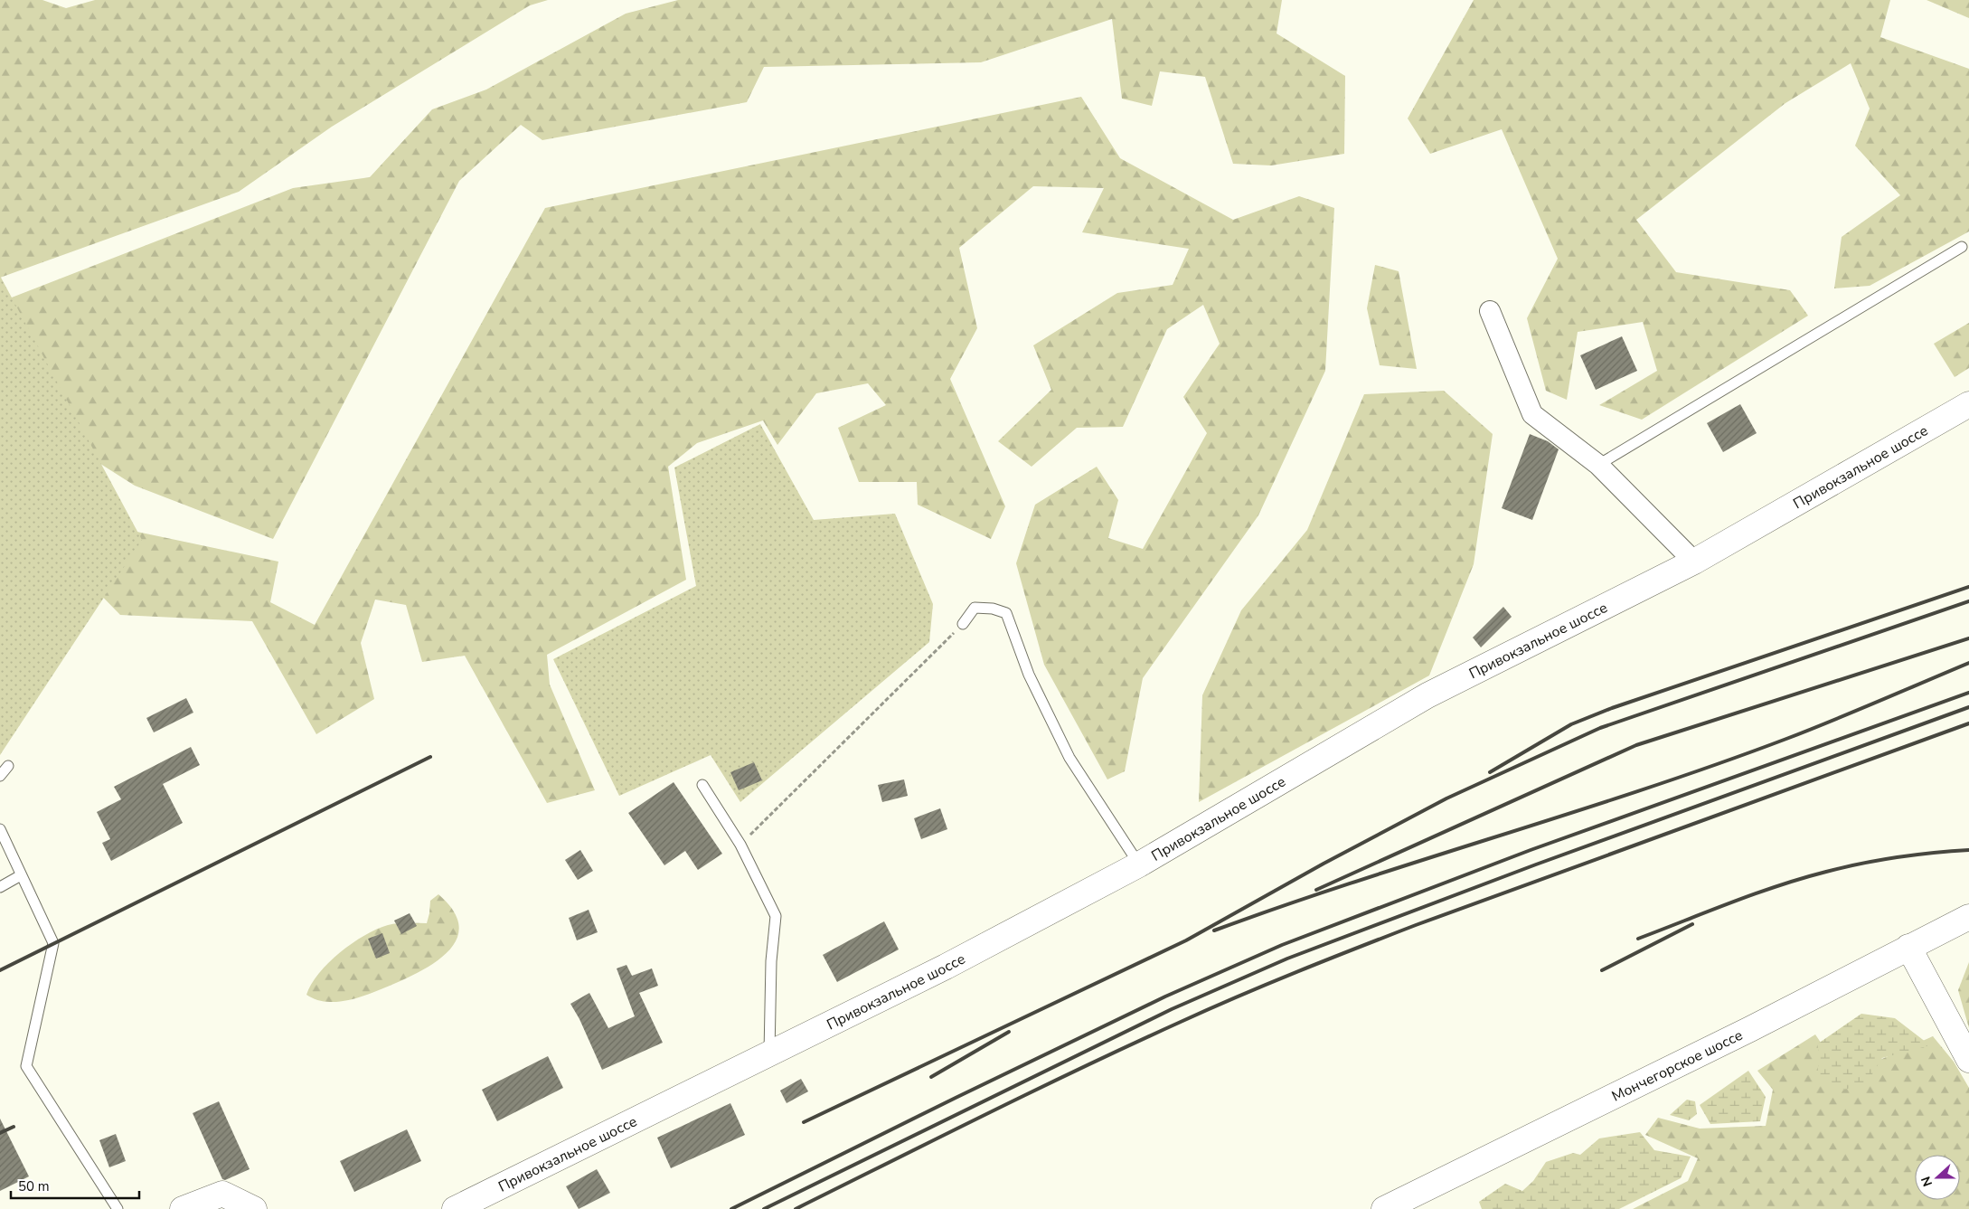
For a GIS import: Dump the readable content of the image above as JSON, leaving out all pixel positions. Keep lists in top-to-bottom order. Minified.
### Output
{"streets":{"street":["Привокзальное шоссе","Мончегорское шоссе"]},"scale_bar":"50 m","north":"left"}
